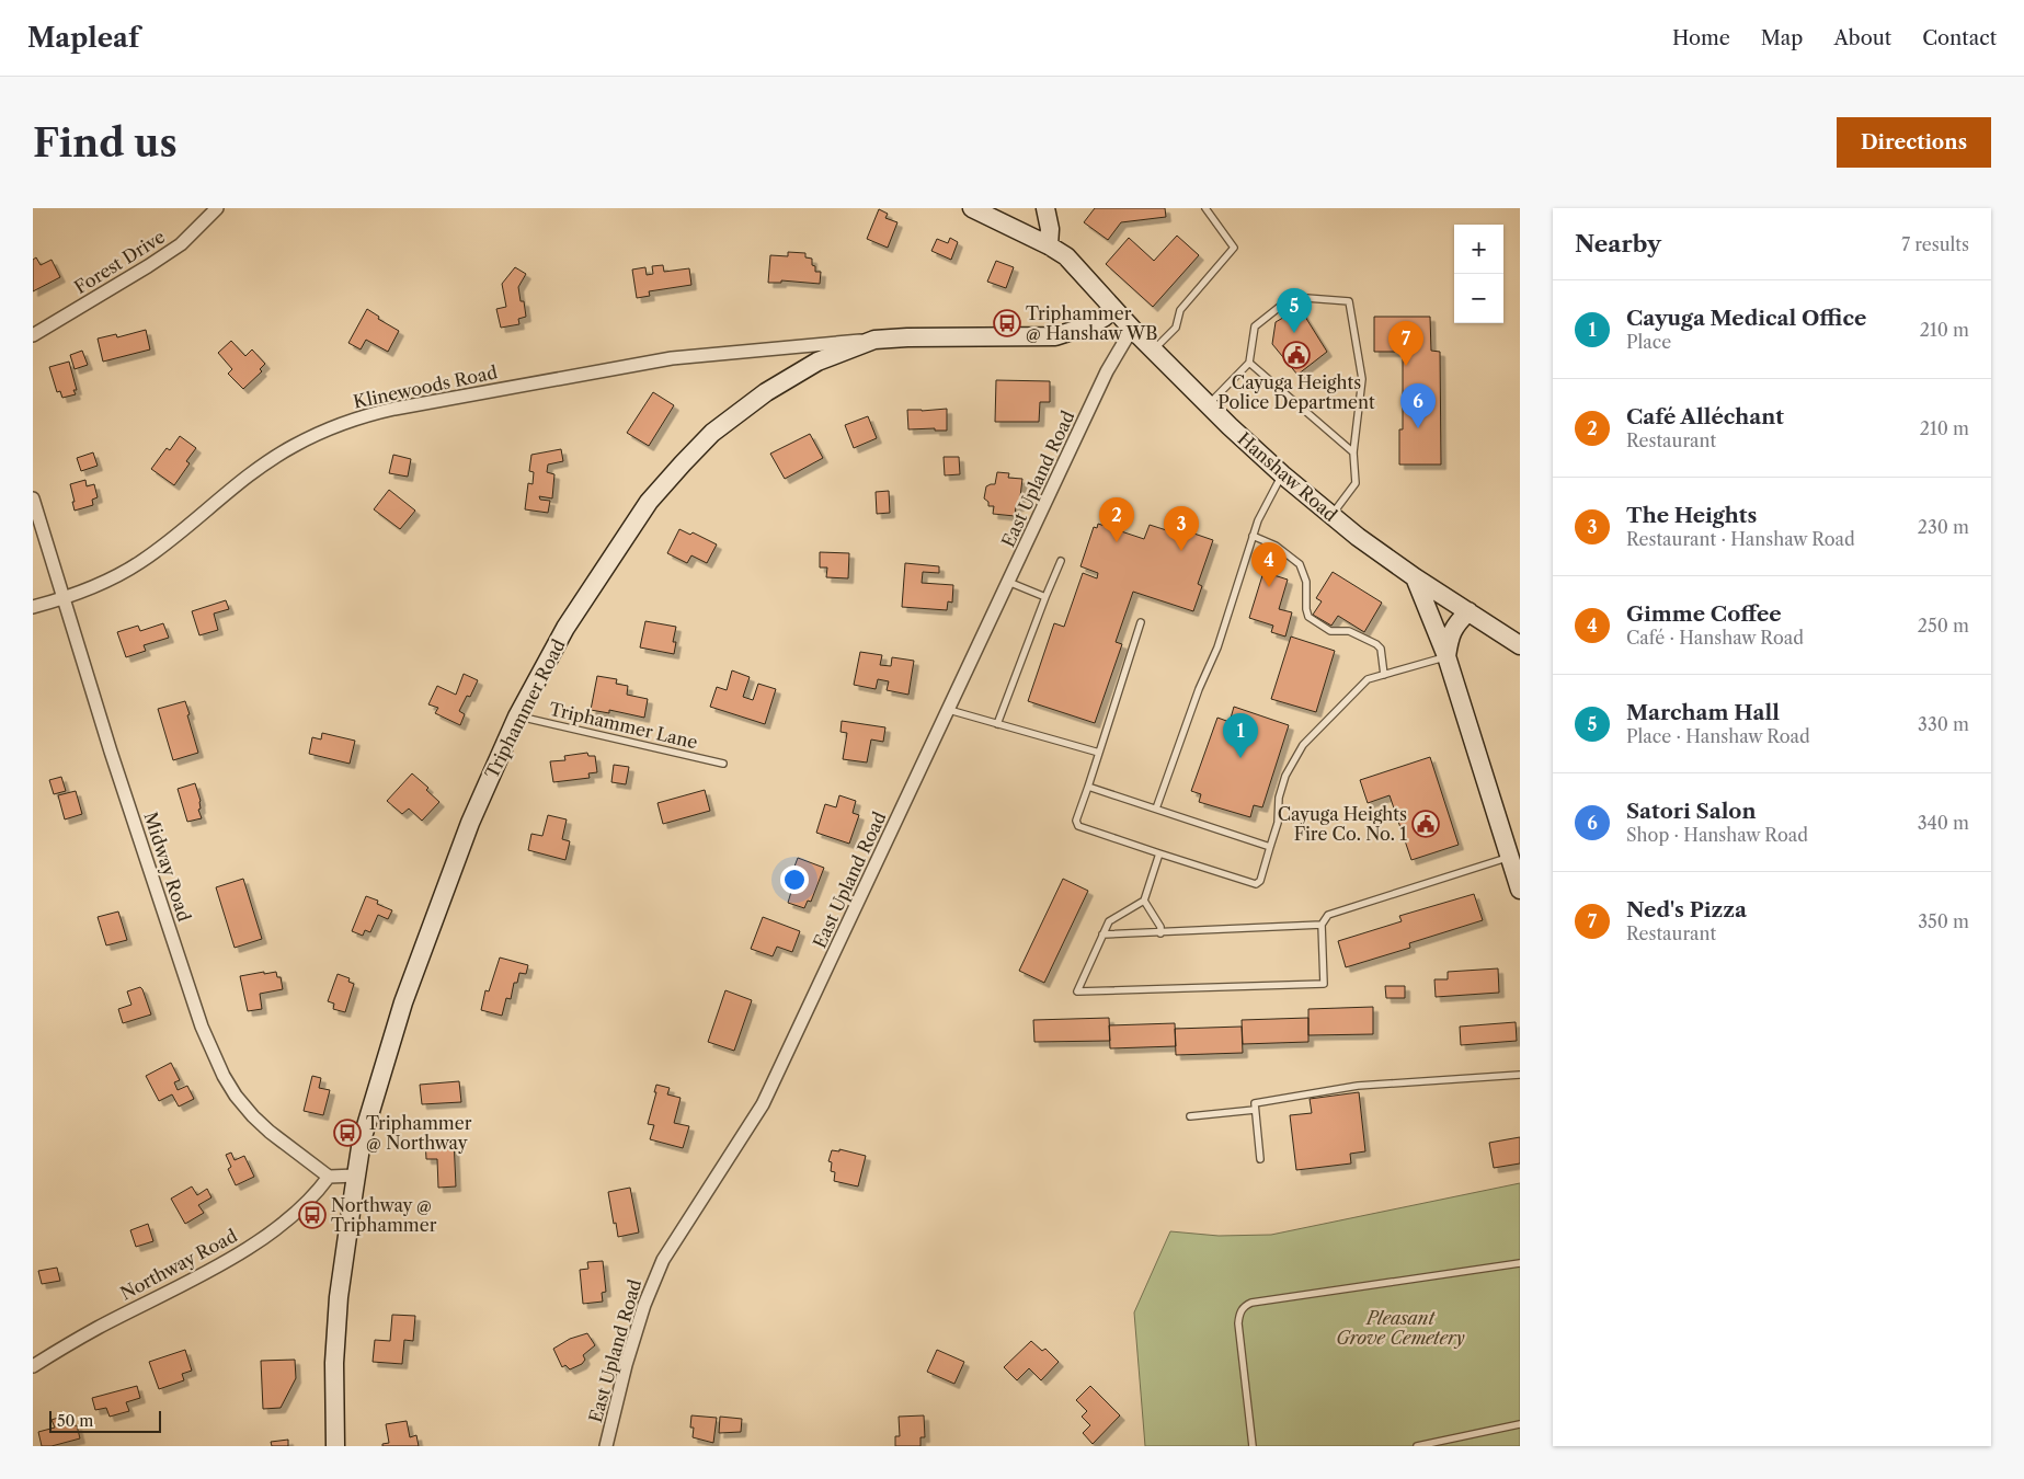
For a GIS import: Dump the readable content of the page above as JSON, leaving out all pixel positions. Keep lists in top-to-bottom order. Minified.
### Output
{"streets":{"street":["Forest Drive","Klinewoods Road","Hanshaw Road","East Upland Road","Triphammer Road","Midway Road","Northway Road"],"lane":["Triphammer Lane"]},"crossings":[["Klinewoods Road","Triphammer Road"],["Klinewoods Road","Midway Road"],["Hanshaw Road","East Upland Road"],["Hanshaw Road","Triphammer Road"],["Triphammer Road","Triphammer Lane"],["Midway Road","Northway Road"]],"parks":["Pleasant Grove Cemetery"],"places":{"bus stop":["Triphammer @ Hanshaw WB","Triphammer @ Northway","Northway @ Triphammer"],"public building":["Cayuga Heights Police Department","Cayuga Heights Fire Co. No. 1"]},"scale_bar":"50 m","page":{"header":"Mapleaf","nav":["Home","Map","About","Contact"],"buttons":"Directions","title":"Find us","heading":["Nearby","7 results"],"map_buttons":["+","−"],"list":[{"mark":"1","name":"Cayuga Medical Office","note":"Place","value":"210 m"},{"mark":"2","name":"Café Alléchant","note":"Restaurant","value":"210 m"},{"mark":"3","name":"The Heights","note":"Restaurant · Hanshaw Road","value":"230 m"},{"mark":"4","name":"Gimme Coffee","note":"Café · Hanshaw Road","value":"250 m"},{"mark":"5","name":"Marcham Hall","note":"Place · Hanshaw Road","value":"330 m"},{"mark":"6","name":"Satori Salon","note":"Shop · Hanshaw Road","value":"340 m"},{"mark":"7","name":"Ned's Pizza","note":"Restaurant","value":"350 m"}],"pins":["5","7","6","2","3","4","1"],"scale":"50 m"}}
